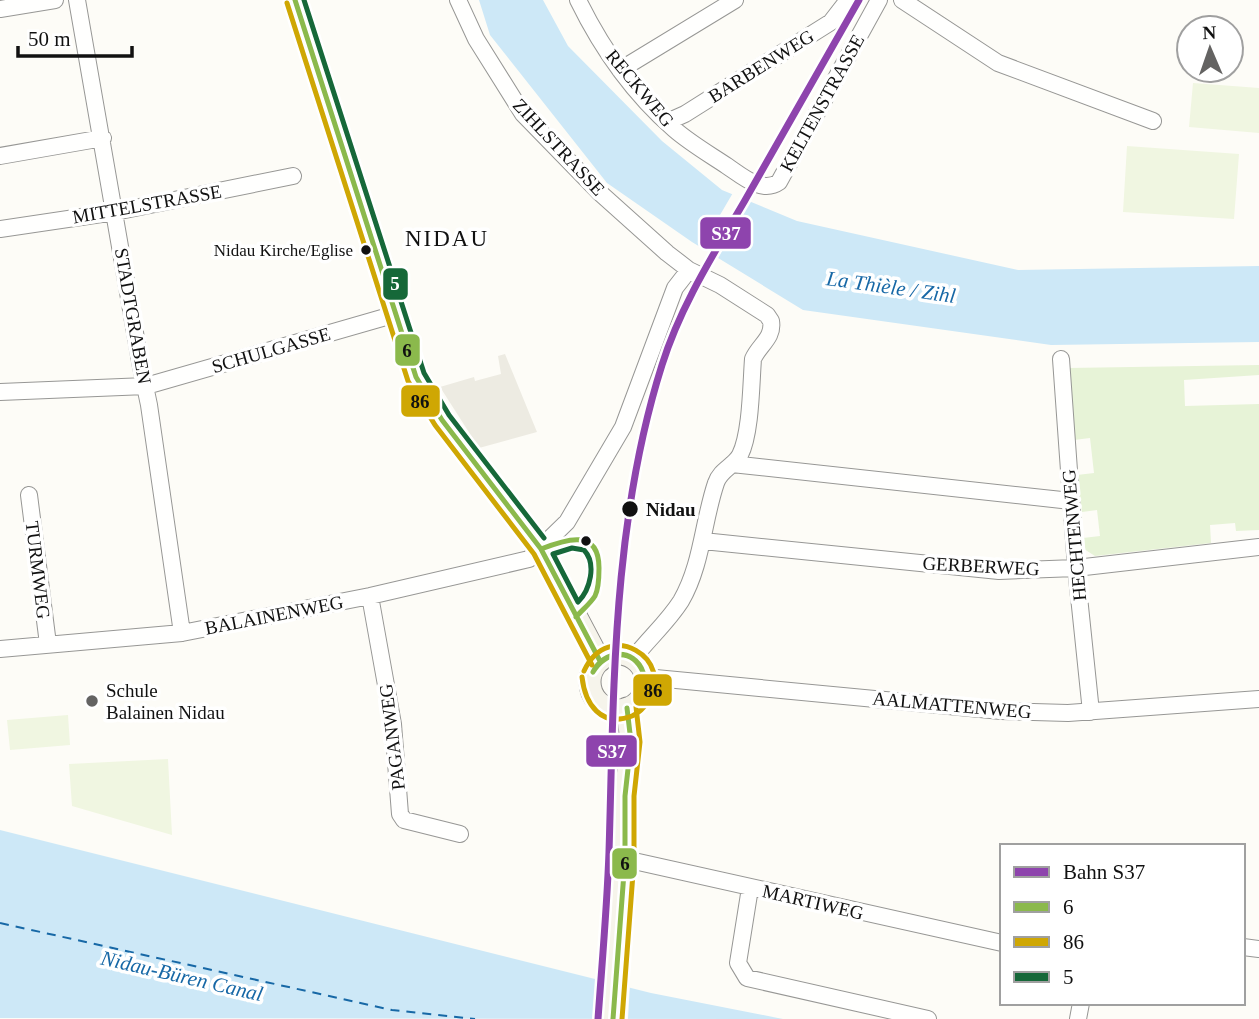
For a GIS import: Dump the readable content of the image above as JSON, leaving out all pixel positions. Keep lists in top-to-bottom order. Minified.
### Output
{"streets":{"street":["BARBENWEG","RECKWEG","KELTENSTRASSE","ZIHLSTRASSE","MITTELSTRASSE","STADTGRABEN","SCHULGASSE","HECHTENWEG","GERBERWEG","TURMWEG","BALAINENWEG","AALMATTENWEG","PAGANWEG","MARTIWEG"]},"crossings":[["BARBENWEG","RECKWEG"],["RECKWEG","KELTENSTRASSE"],["ZIHLSTRASSE","GERBERWEG"],["MITTELSTRASSE","STADTGRABEN"],["STADTGRABEN","SCHULGASSE"],["STADTGRABEN","BALAINENWEG"],["HECHTENWEG","GERBERWEG"],["HECHTENWEG","AALMATTENWEG"],["TURMWEG","BALAINENWEG"],["BALAINENWEG","PAGANWEG"]],"districts":["NIDAU"],"water":["La Thièle / Zihl","Nidau-Büren Canal"],"places":["Nidau Kirche/Eglise","Nidau","Schule Balainen Nidau"],"lines":["rail line S37","transit line 6","transit line 5","transit line 86"],"legend":["Bahn S37","6","86","5"],"scale_bar":"50 m","north":"top"}
